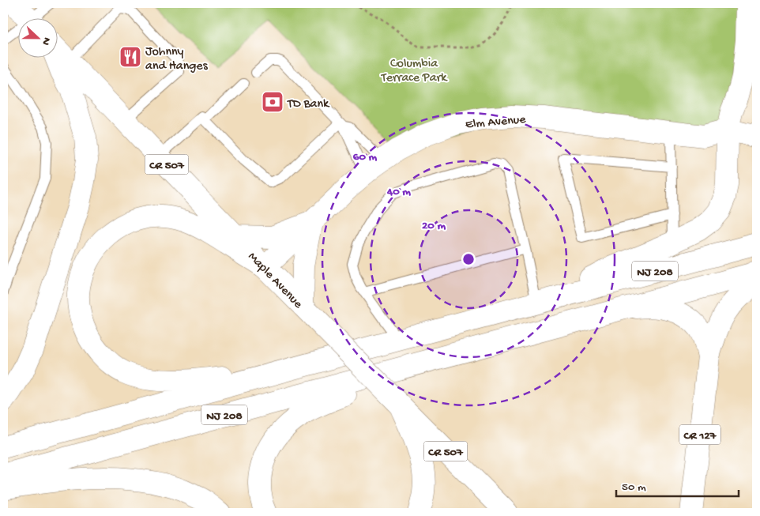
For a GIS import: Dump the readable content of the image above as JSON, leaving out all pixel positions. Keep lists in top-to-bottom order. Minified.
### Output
{"streets":{"main road":["Elm Avenue","CR 507","NJ 208","Maple Avenue","CR 127"]},"crossings":[["Elm Avenue","Maple Avenue"]],"parks":["Columbia Terrace Park"],"places":{"restaurant":["Johnny and Hanges"],"bank":["TD Bank"]},"scale_bar":"50 m","north":"right","rings":["60 m","40 m","20 m"]}
